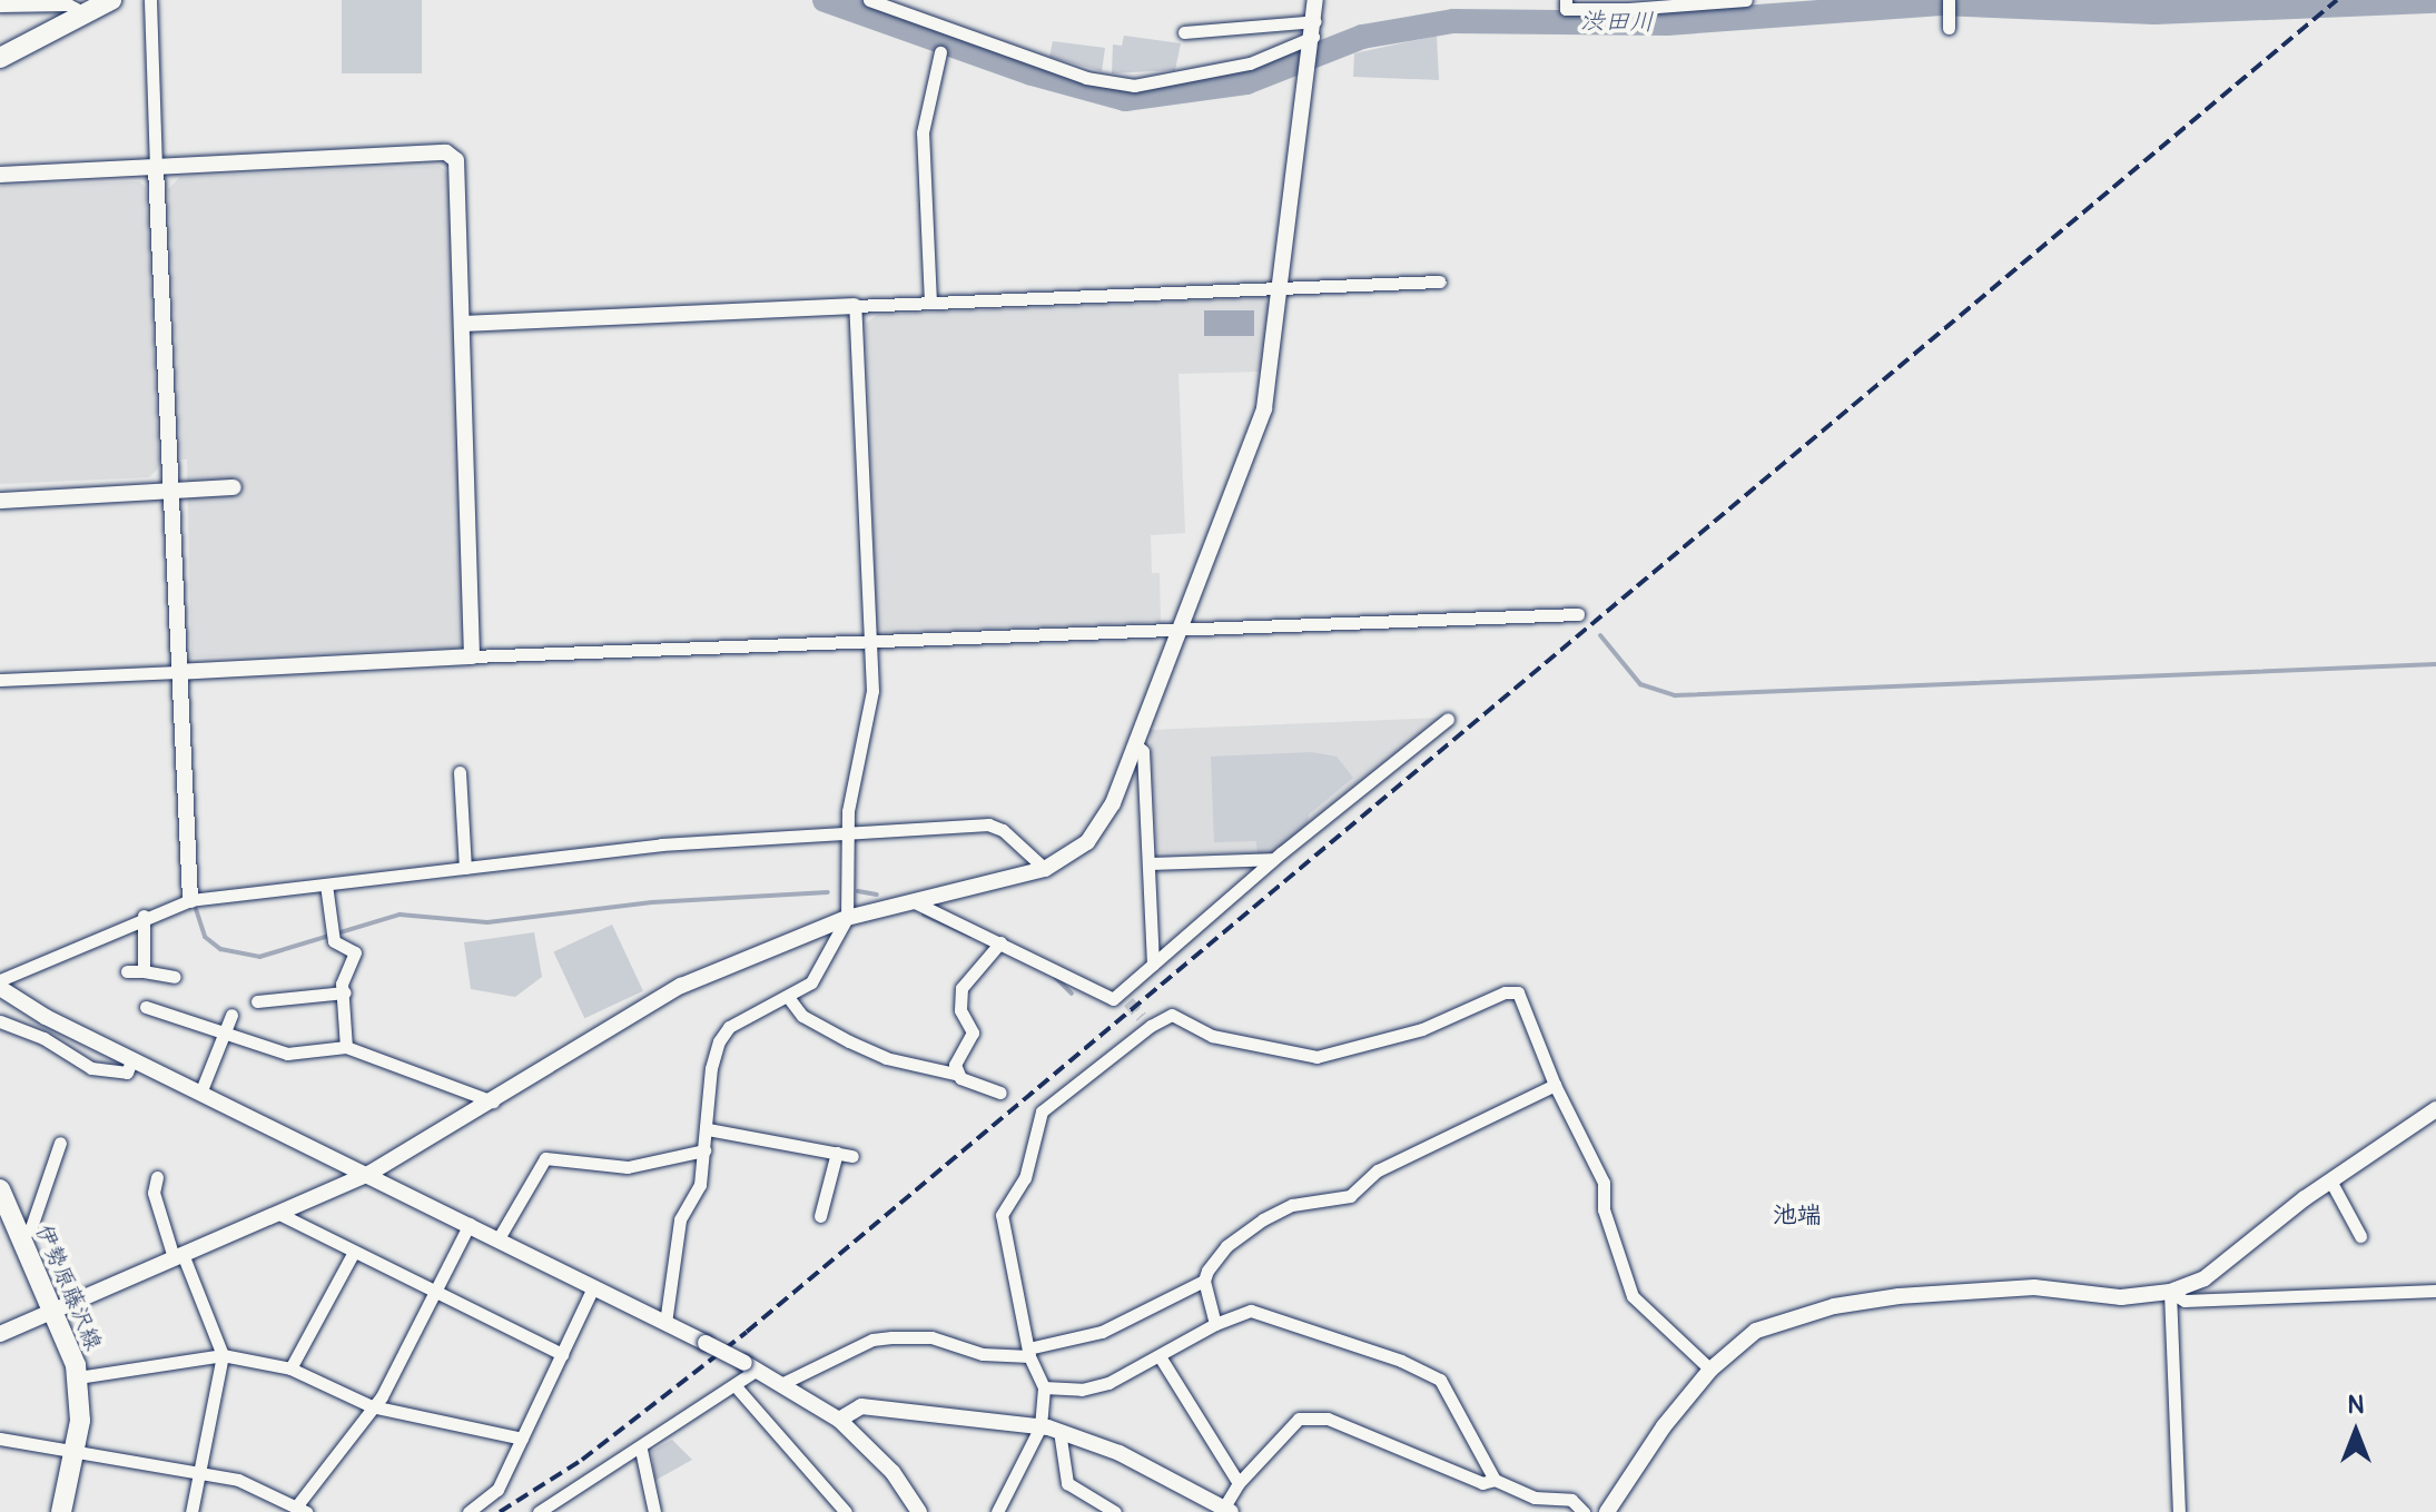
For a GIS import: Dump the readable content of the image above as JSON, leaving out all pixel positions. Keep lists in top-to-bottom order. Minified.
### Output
{"streets":{"main road":["伊勢原藤沢線"]},"districts":["池端"],"water":["渋田川"],"north":"top"}
